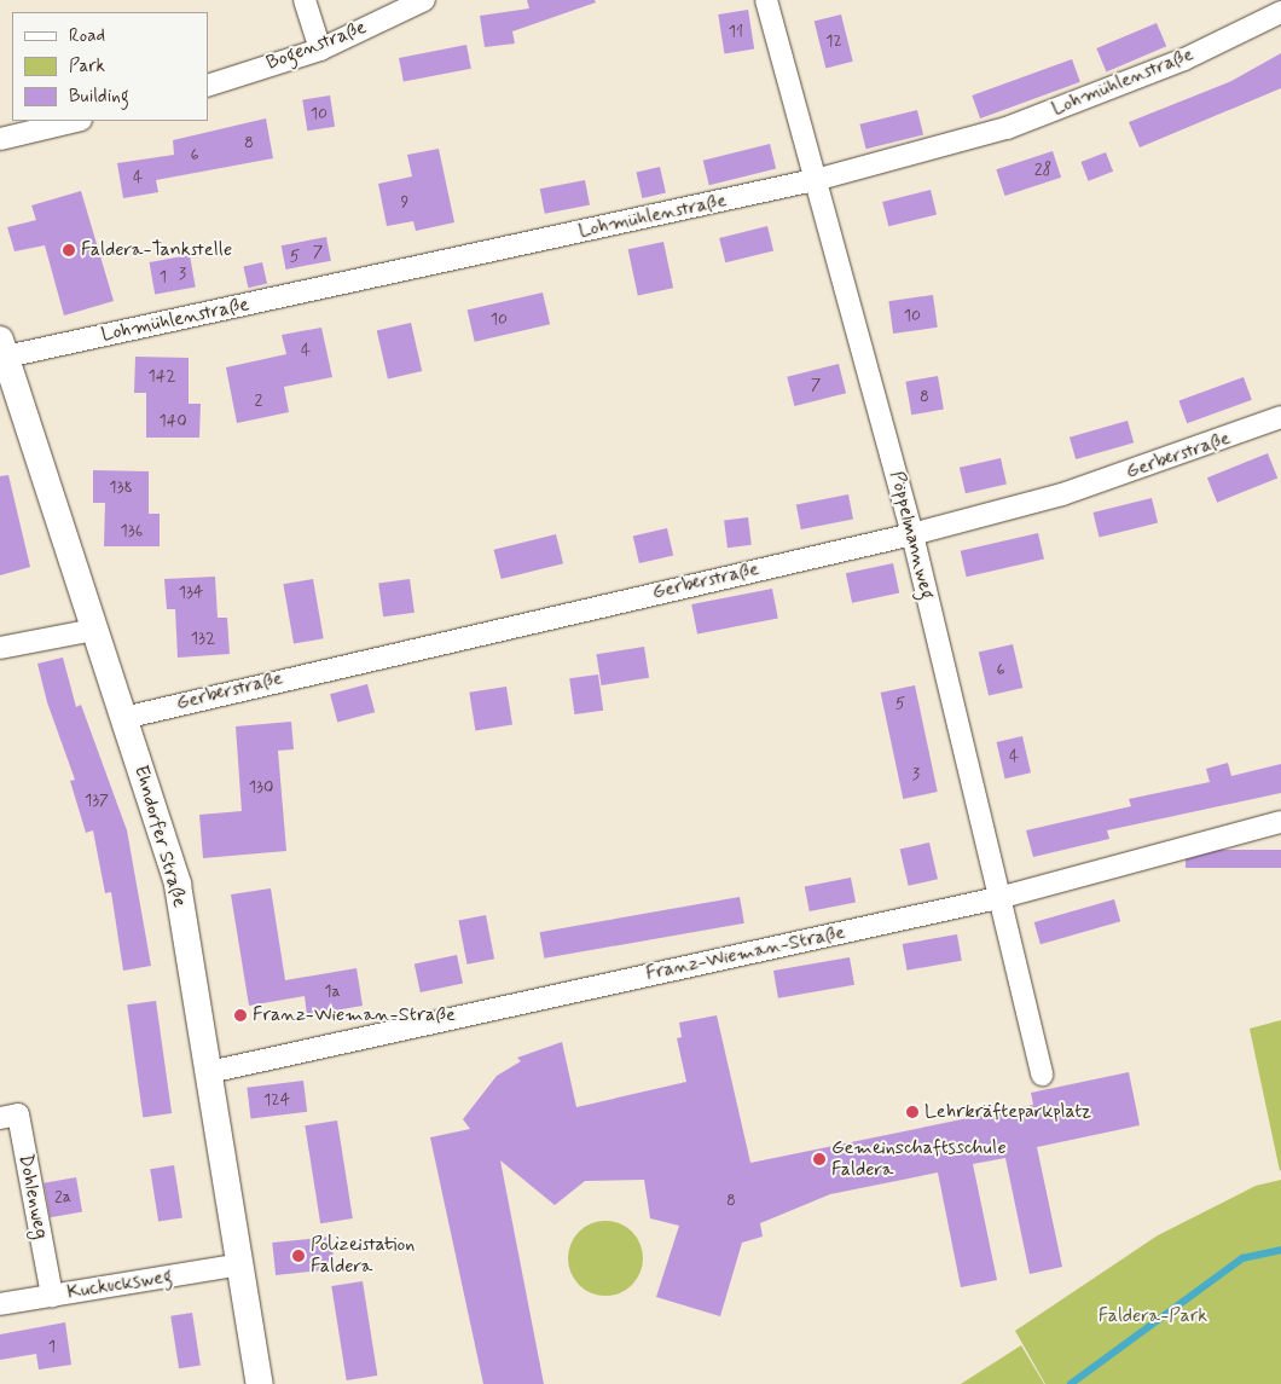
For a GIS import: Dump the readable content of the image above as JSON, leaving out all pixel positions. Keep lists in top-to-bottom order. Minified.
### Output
{"streets":{"street":["Bogenstraße","Lohmühlenstraße","Gerberstraße","Pöppelmannweg","Ehndorfer Straße","Franz-Wieman-Straße","Dohlenweg","Kuckucksweg"]},"crossings":[["Lohmühlenstraße","Pöppelmannweg"],["Lohmühlenstraße","Ehndorfer Straße"],["Gerberstraße","Pöppelmannweg"],["Gerberstraße","Ehndorfer Straße"],["Pöppelmannweg","Franz-Wieman-Straße"],["Ehndorfer Straße","Franz-Wieman-Straße"],["Ehndorfer Straße","Kuckucksweg"],["Dohlenweg","Kuckucksweg"]],"parks":["Faldera-Park"],"places":["Faldera-Tankstelle","Franz-Wieman-Straße","Lehrkräfteparkplatz","Gemeinschaftsschule Faldera","Polizeistation Faldera"],"house_numbers":["11","12","10","8","6","28","4","9","7","5","3","1","10","10","4","142","7","8","2","140","138","136","134","132","6","5","4","3","130","137","1a","124","2a","8","1"],"legend":["Road","Park","Building"]}
